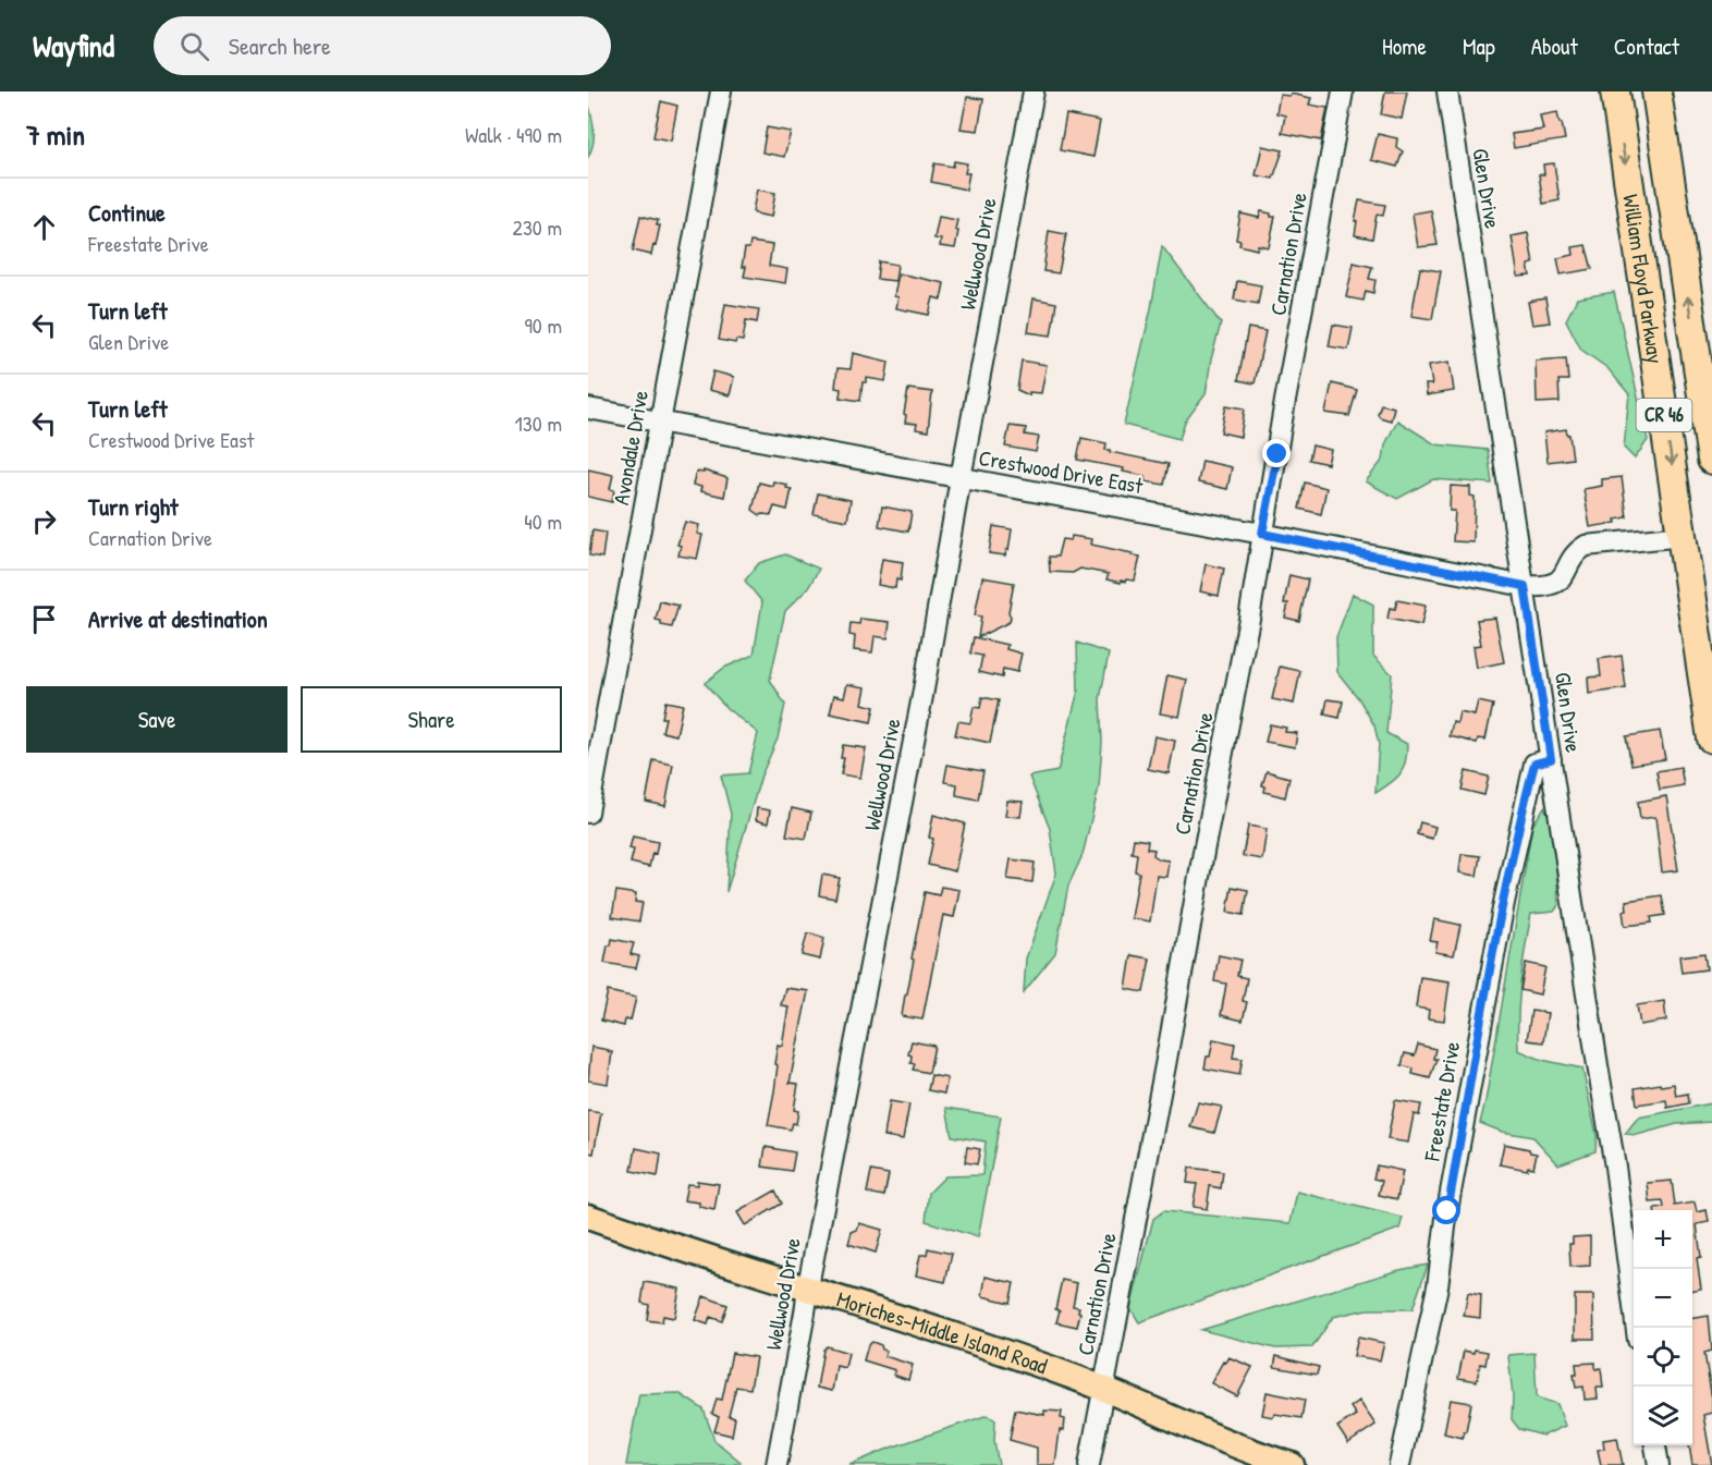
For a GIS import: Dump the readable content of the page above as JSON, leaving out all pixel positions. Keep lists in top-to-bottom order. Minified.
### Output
{"streets":{"highway":["William Floyd Parkway","CR 46"],"main road":["Moriches-Middle Island Road"],"street":["Glen Drive","Wellwood Drive","Carnation Drive","Avondale Drive","Crestwood Drive East","Freestate Drive"]},"crossings":[["Glen Drive","Crestwood Drive East"],["Glen Drive","Freestate Drive"],["Wellwood Drive","Crestwood Drive East"],["Wellwood Drive","Moriches-Middle Island Road"],["Carnation Drive","Crestwood Drive East"],["Carnation Drive","Moriches-Middle Island Road"],["Avondale Drive","Crestwood Drive East"]],"page":{"header":"Wayfind","search":"Search here","nav":["Home","Map","About","Contact"],"heading":["7 min","Walk · 490 m"],"list":[["Continue","Freestate Drive","230 m"],["Turn left","Glen Drive","90 m"],["Turn left","Crestwood Drive East","130 m"],["Turn right","Carnation Drive","40 m"],"Arrive at destination"],"buttons":["Save","Share"],"map_buttons":["+","−"]}}
